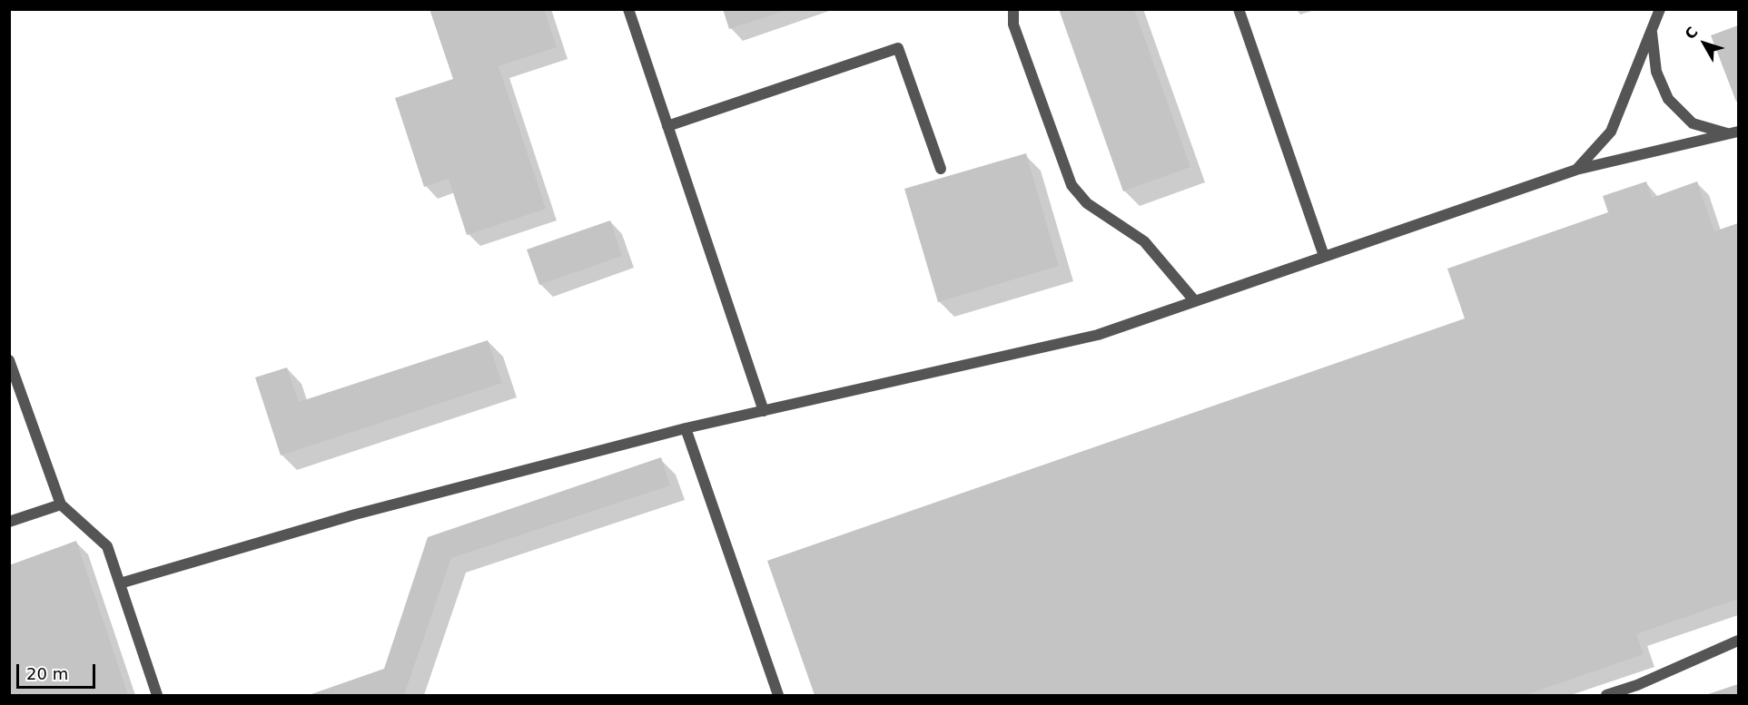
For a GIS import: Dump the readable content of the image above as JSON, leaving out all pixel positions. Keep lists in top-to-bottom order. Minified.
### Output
{"scale_bar":"20 m","north":"top left"}
